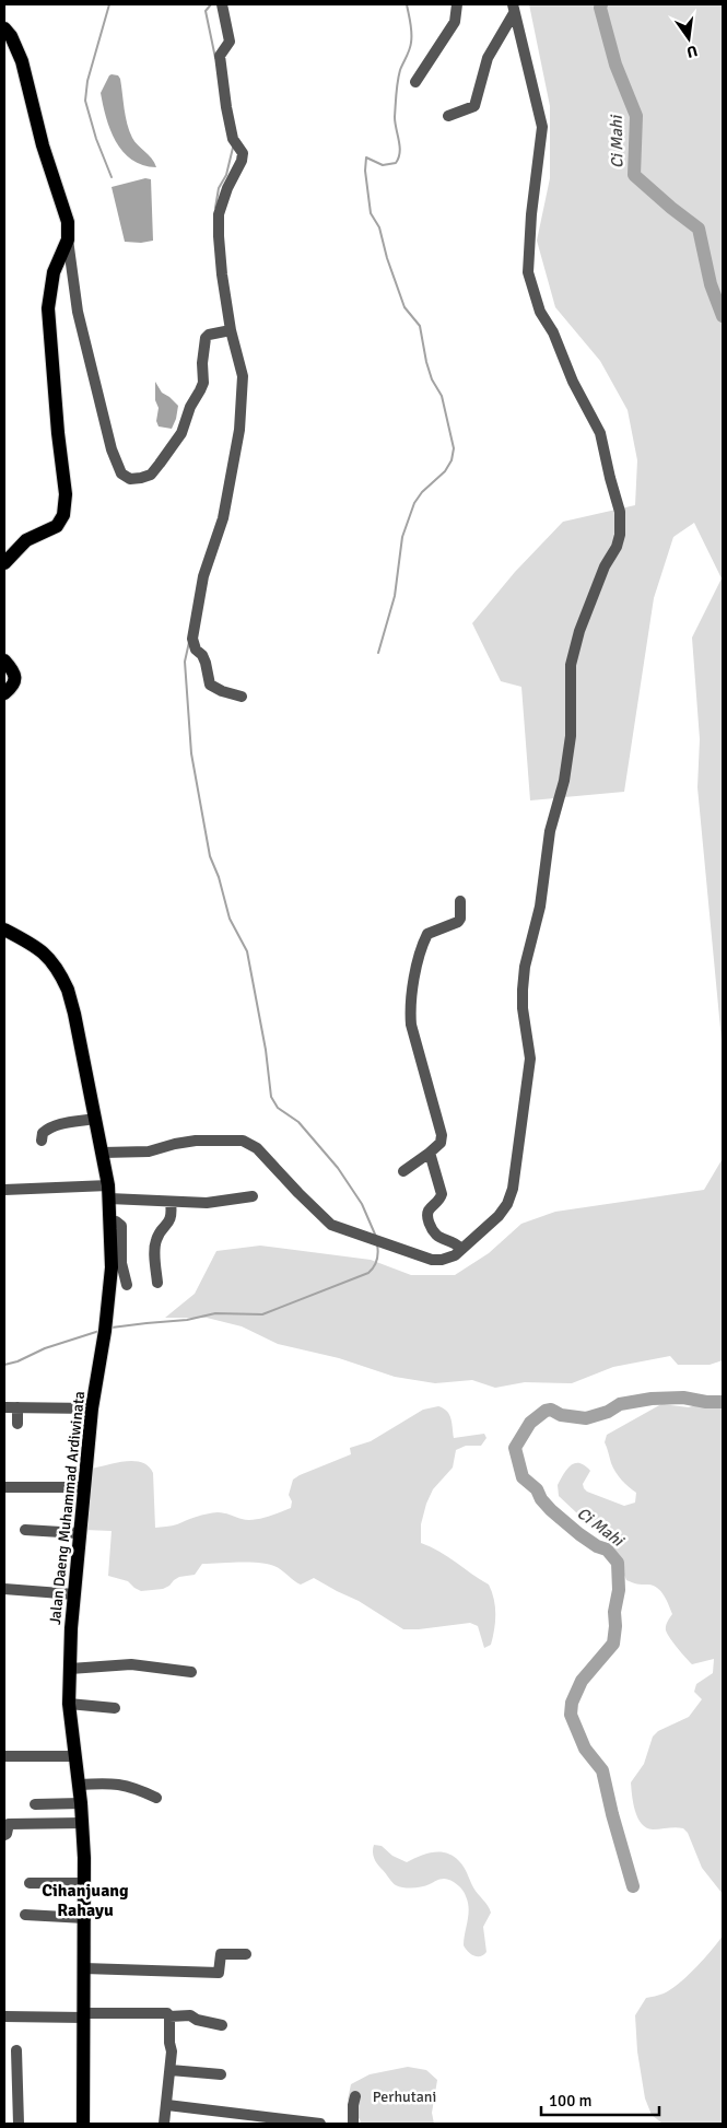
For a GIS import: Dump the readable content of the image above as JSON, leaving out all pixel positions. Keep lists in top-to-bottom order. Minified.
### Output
{"streets":{"main road":["Jalan Daeng Muhammad Ardiwinata"]},"districts":["Cihanjuang Rahayu"],"water":["Ci Mahi"],"parks":["Perhutani"],"scale_bar":"100 m","north":"bottom"}
